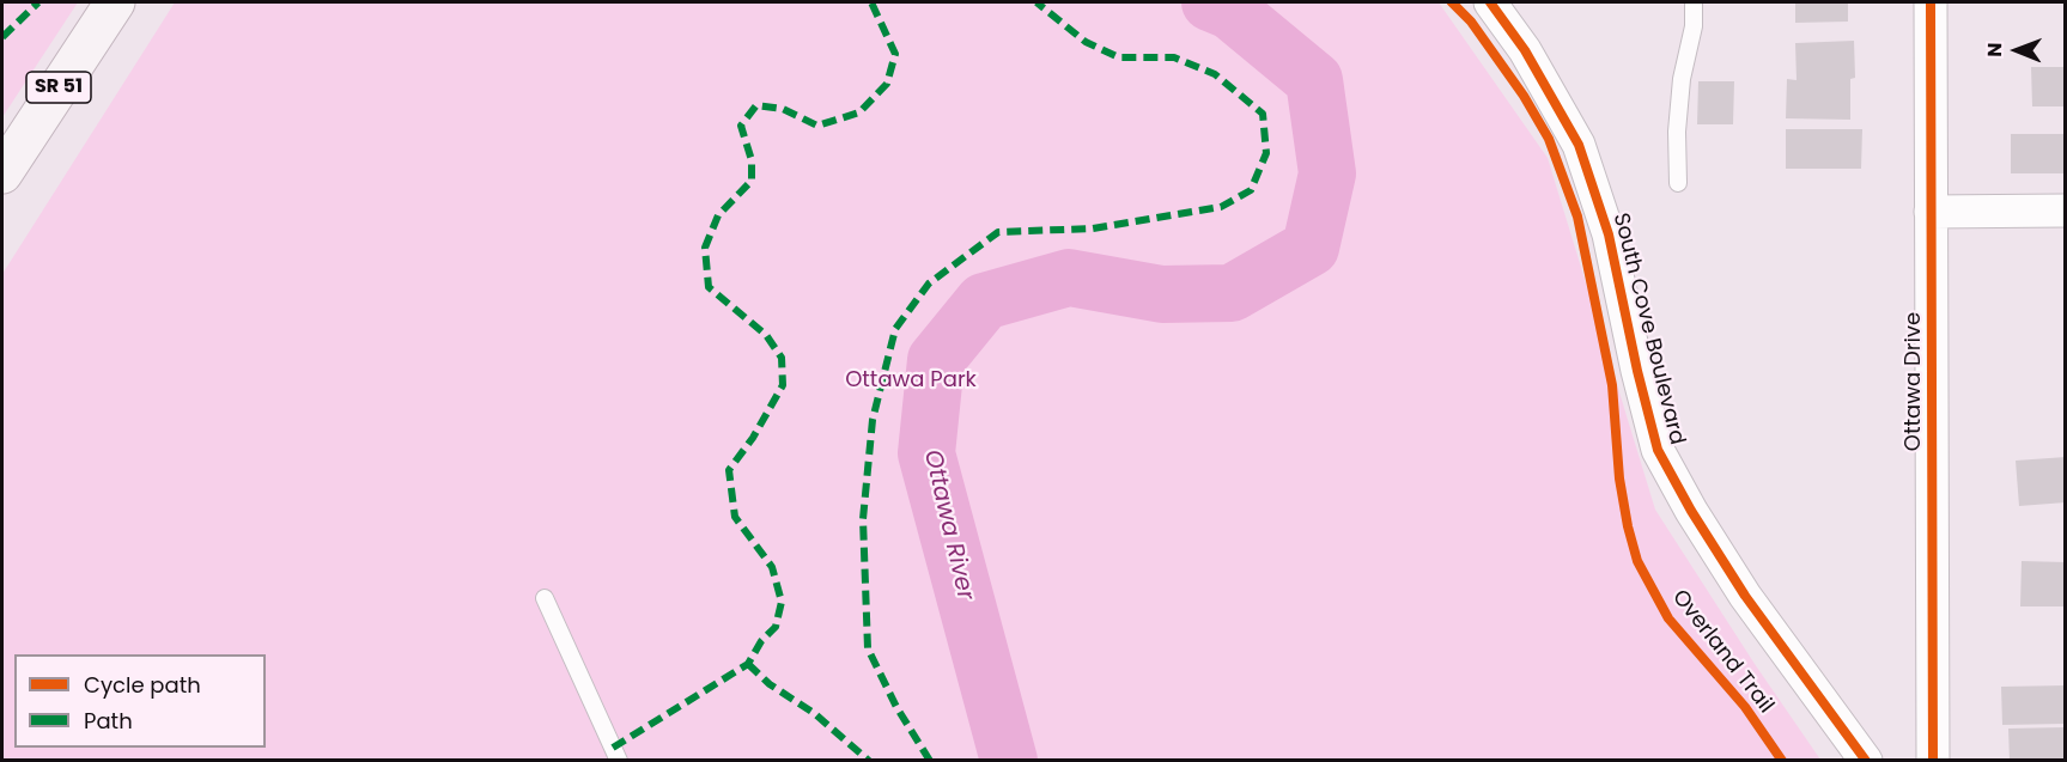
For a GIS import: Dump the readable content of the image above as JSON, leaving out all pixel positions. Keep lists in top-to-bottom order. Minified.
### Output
{"streets":{"main road":["SR 51"],"street":["South Cove Boulevard","Ottawa Drive"],"cycle path":["Overland Trail"]},"water":["Ottawa River"],"parks":["Ottawa Park"],"legend":["Cycle path","Path"],"north":"left"}
